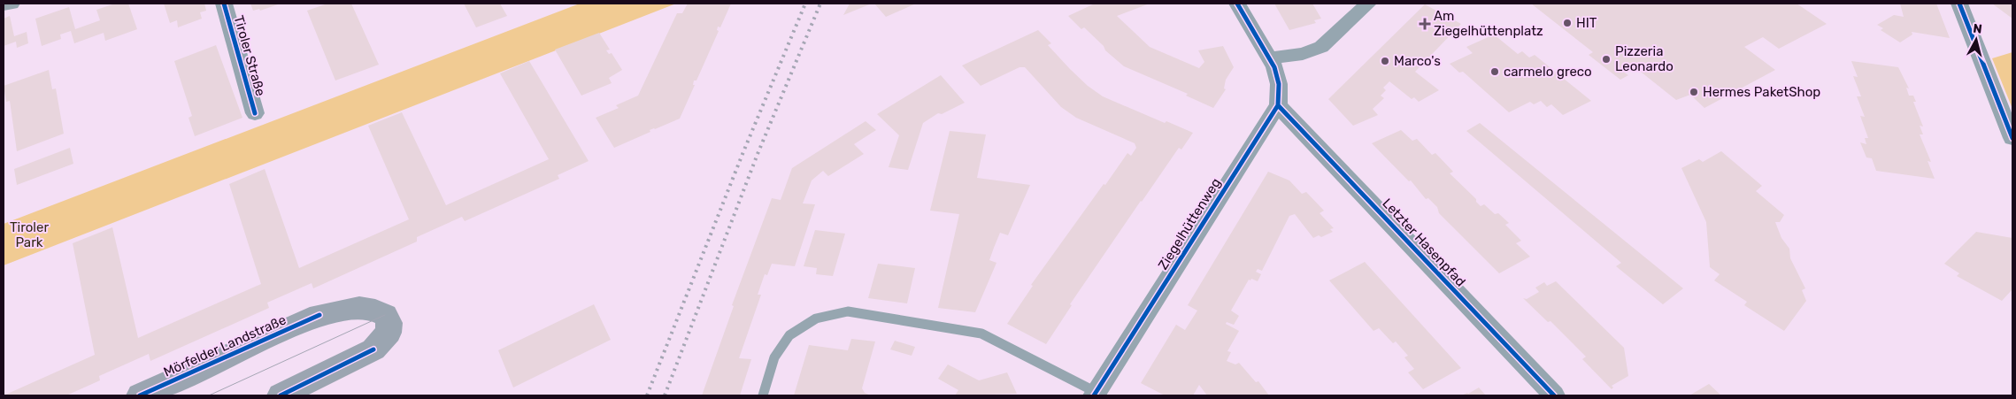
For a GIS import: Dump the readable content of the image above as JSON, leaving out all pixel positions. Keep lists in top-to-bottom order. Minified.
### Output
{"streets":{"main road":["Mörfelder Landstraße"],"street":["Tiroler Straße","Ziegelhüttenweg","Letzter Hasenpfad"]},"crossings":[["Ziegelhüttenweg","Letzter Hasenpfad"]],"parks":["Tiroler Park"],"places":{"other":["HIT","Pizzeria Leonardo","Marco's","carmelo greco","Hermes PaketShop"],"health":["Am Ziegelhüttenplatz"]},"north":"top"}
